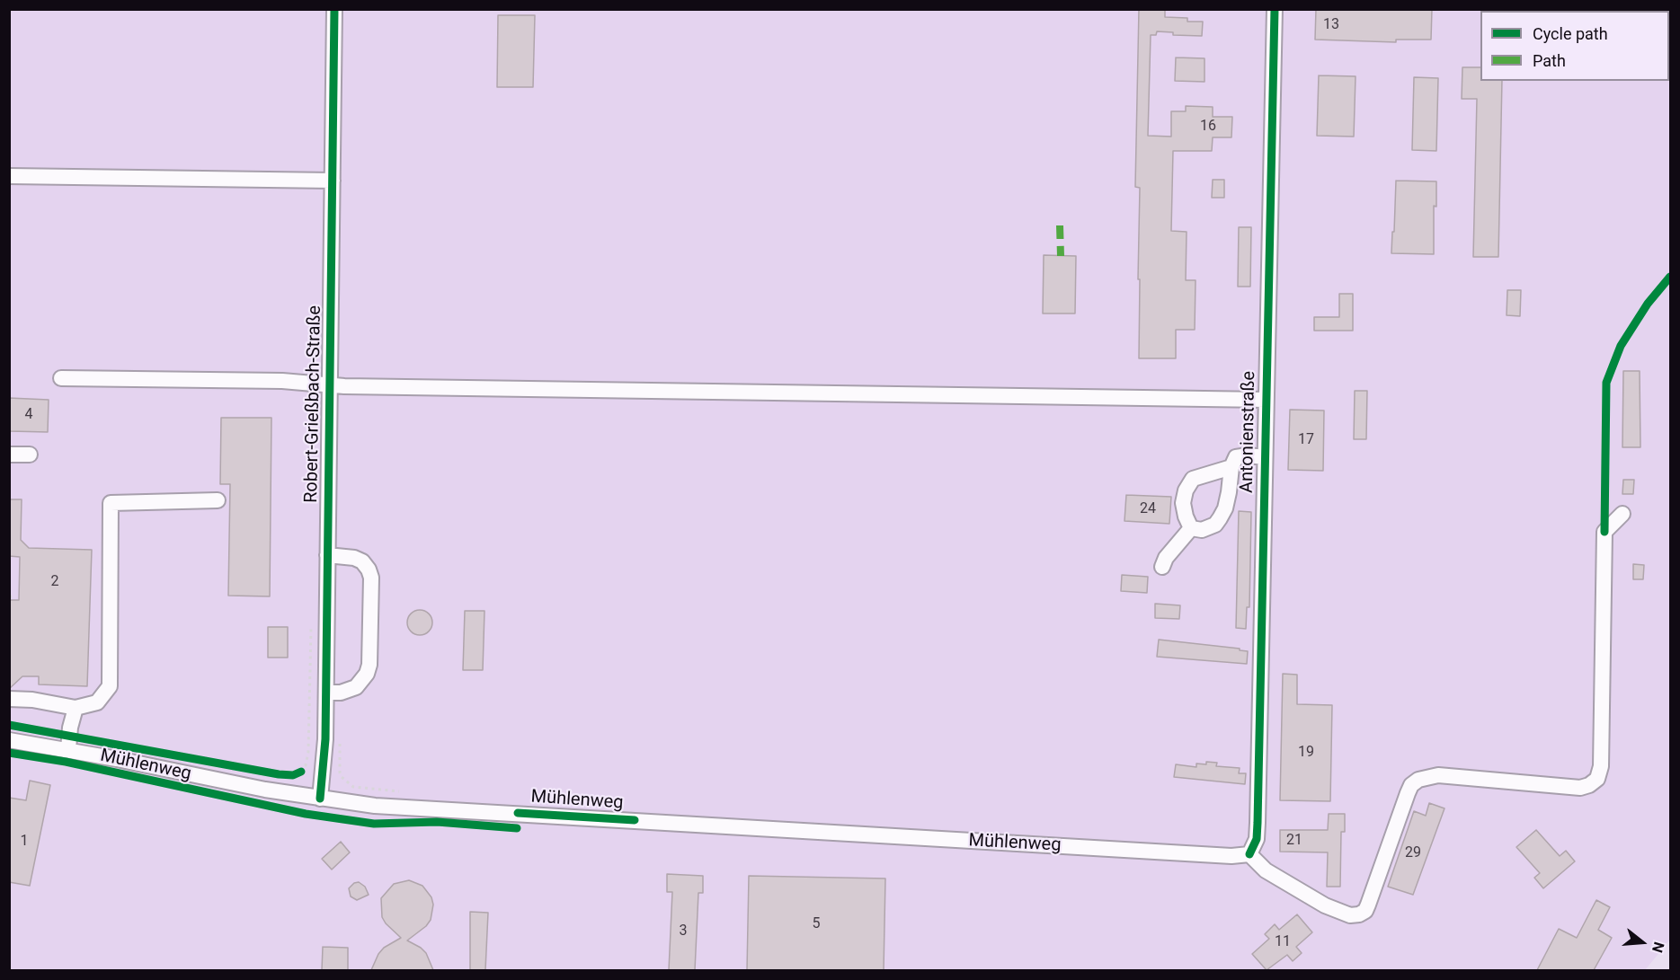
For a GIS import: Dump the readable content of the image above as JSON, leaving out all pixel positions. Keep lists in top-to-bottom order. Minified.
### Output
{"streets":{"street":["Robert-Grießbach-Straße","Antonienstraße","Mühlenweg"]},"crossings":[["Robert-Grießbach-Straße","Mühlenweg"],["Antonienstraße","Mühlenweg"]],"house_numbers":["13","16","4","17","24","2","19","21","1","29","5","3","11"],"legend":["Cycle path","Path"],"north":"right"}
